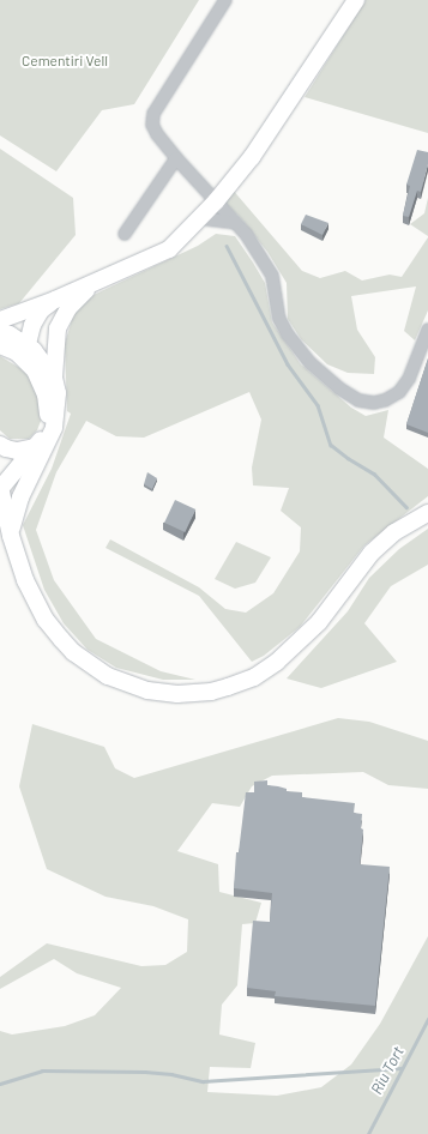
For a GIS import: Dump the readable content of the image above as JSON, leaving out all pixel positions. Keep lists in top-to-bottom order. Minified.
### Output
{"water":["Riu Tort"],"parks":["Cementiri Vell"]}
